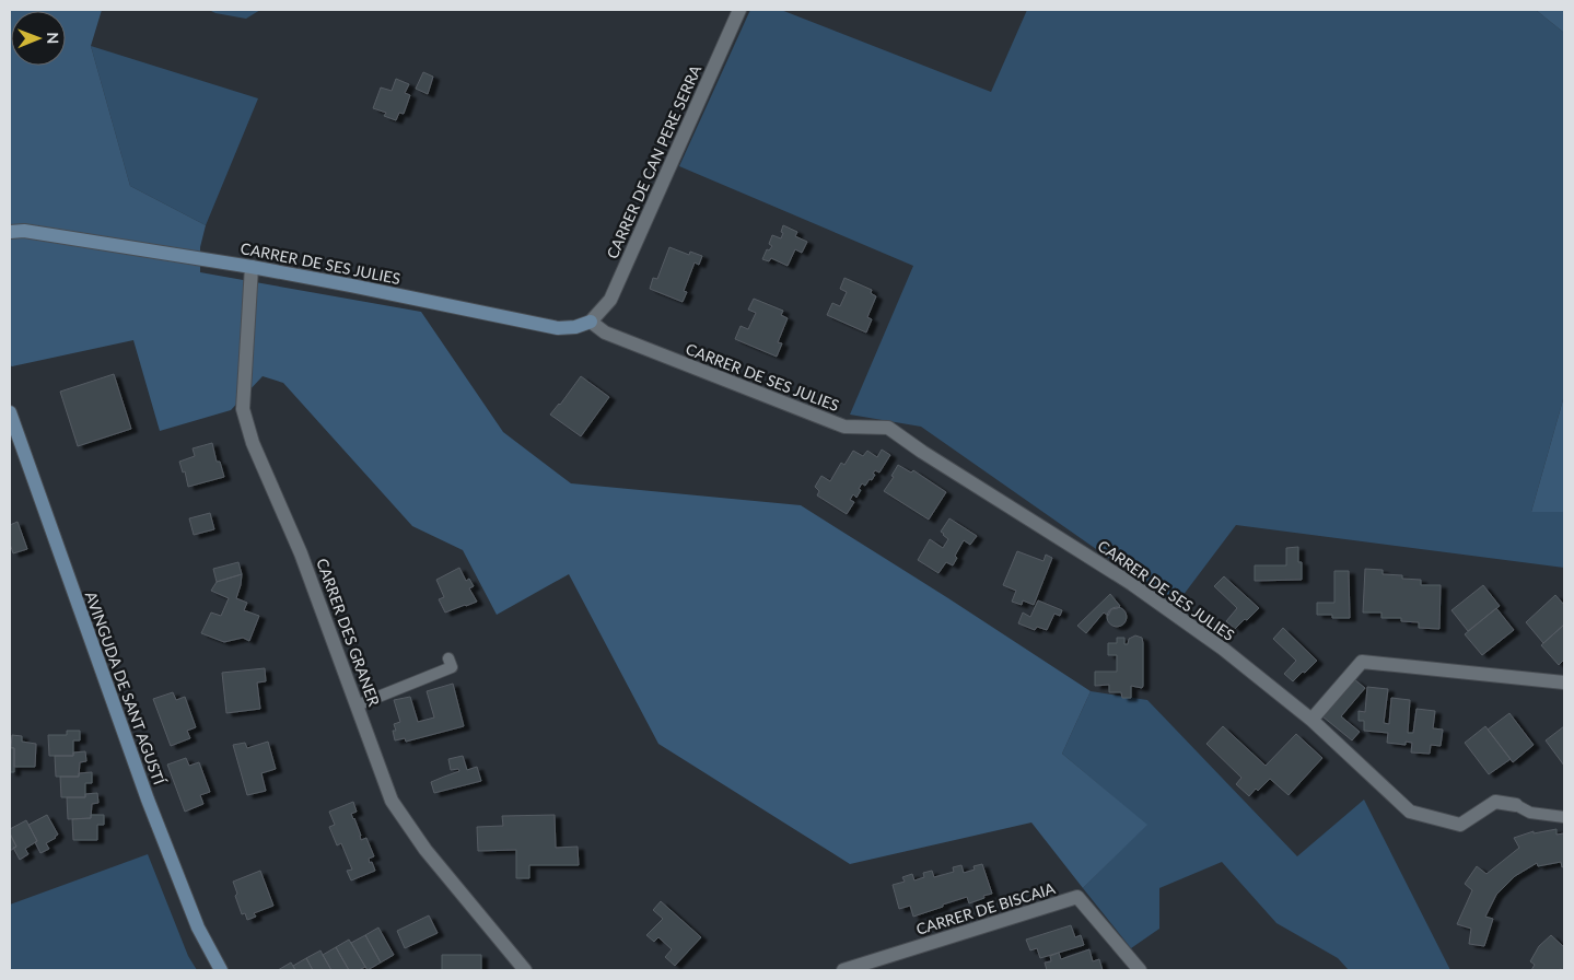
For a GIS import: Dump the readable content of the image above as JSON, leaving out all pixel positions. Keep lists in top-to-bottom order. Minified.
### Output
{"streets":{"street":["CARRER DE CAN PERE SERRA","CARRER DE SES JULIES","CARRER DES GRANER","AVINGUDA DE SANT AGUSTÍ","CARRER DE BISCAIA"]},"crossings":[["CARRER DE CAN PERE SERRA","CARRER DE SES JULIES"],["CARRER DE SES JULIES","CARRER DES GRANER"]],"north":"right"}
